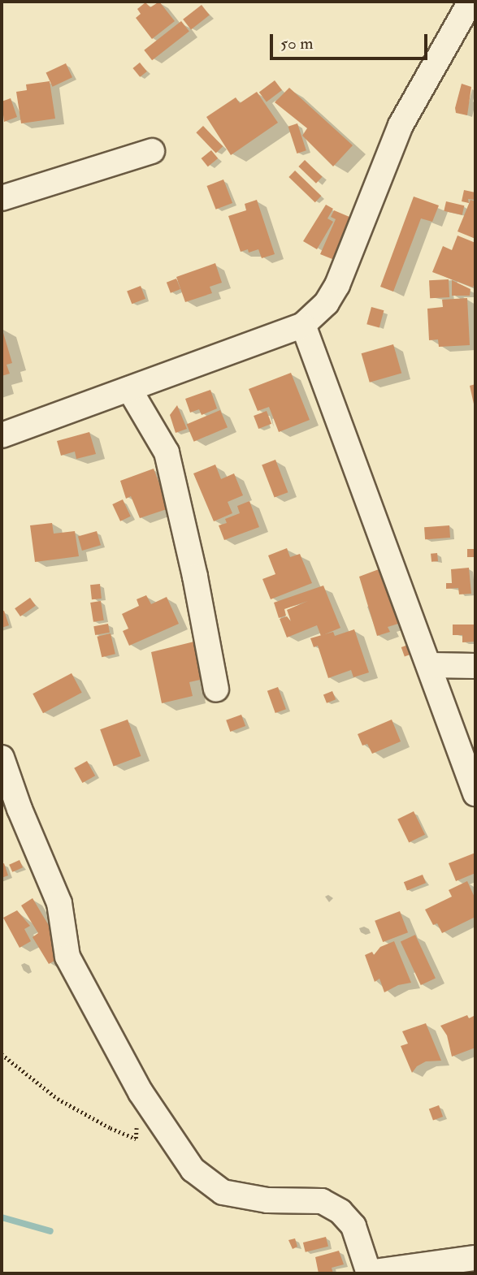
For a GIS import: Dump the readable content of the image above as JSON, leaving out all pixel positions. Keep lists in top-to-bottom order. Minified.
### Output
{"scale_bar":"50 m"}
